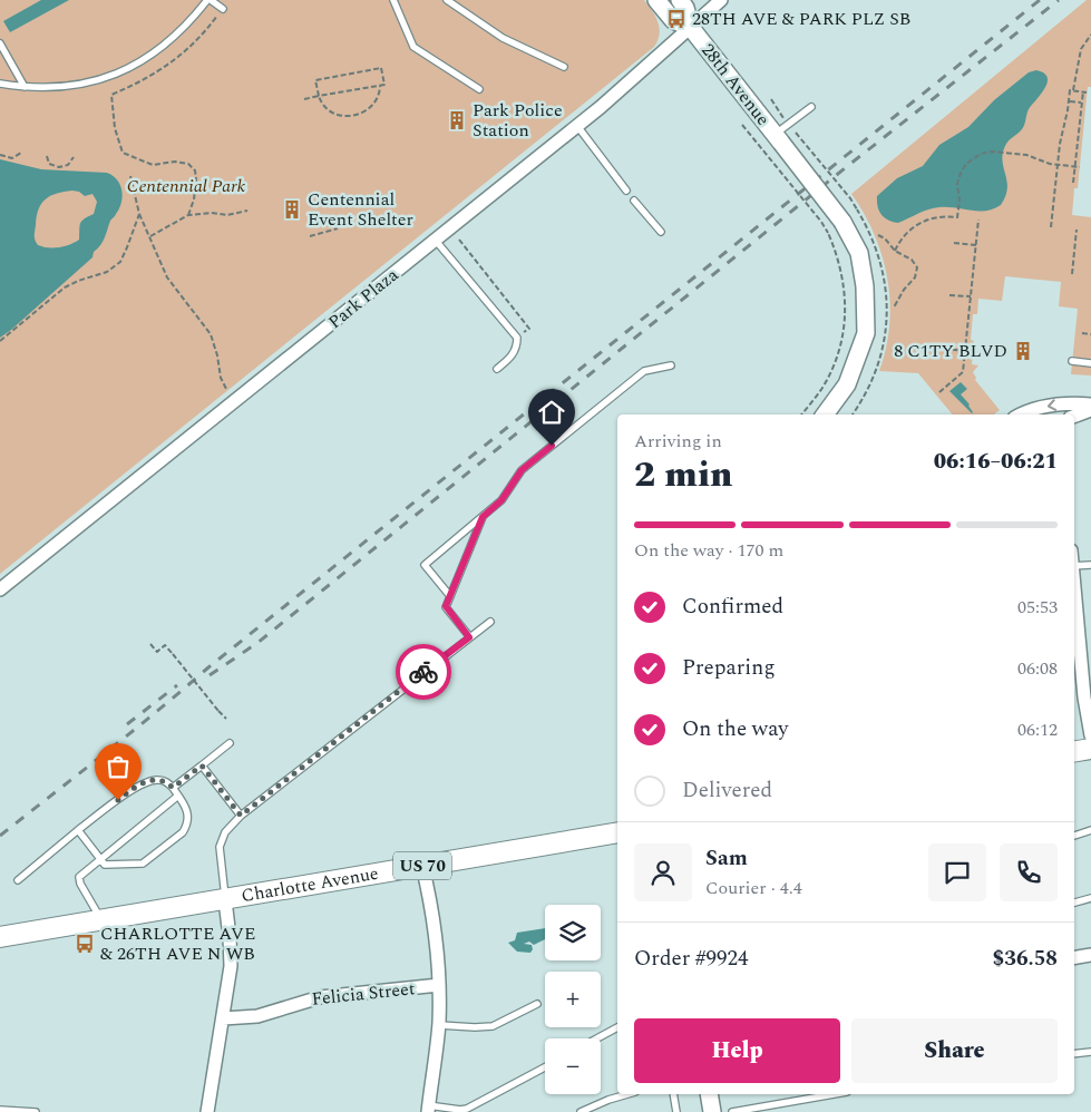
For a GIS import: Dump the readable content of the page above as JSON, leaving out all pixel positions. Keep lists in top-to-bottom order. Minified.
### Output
{"streets":{"main road":["28th Avenue","US 70","Charlotte Avenue"],"street":["Park Plaza","Felicia Street"]},"crossings":[["28th Avenue","Park Plaza"]],"parks":["Centennial Park"],"places":{"bus stop":["28TH AVE & PARK PLZ SB","CHARLOTTE AVE & 26TH AVE N WB"],"building":["Park Police Station","Centennial Event Shelter","8 C1TY BLVD"]},"page":{"heading":["2 min","Arriving in","06:16–06:21"],"panel":["Sam","Courier · 4.4","Order #9924","$36.58"],"bar":"On the way · 170 m","list":[["Confirmed","05:53"],["Preparing","06:08"],["On the way","06:12"],"Delivered"],"map_buttons":["+","−"],"buttons":["Help","Share"]}}
